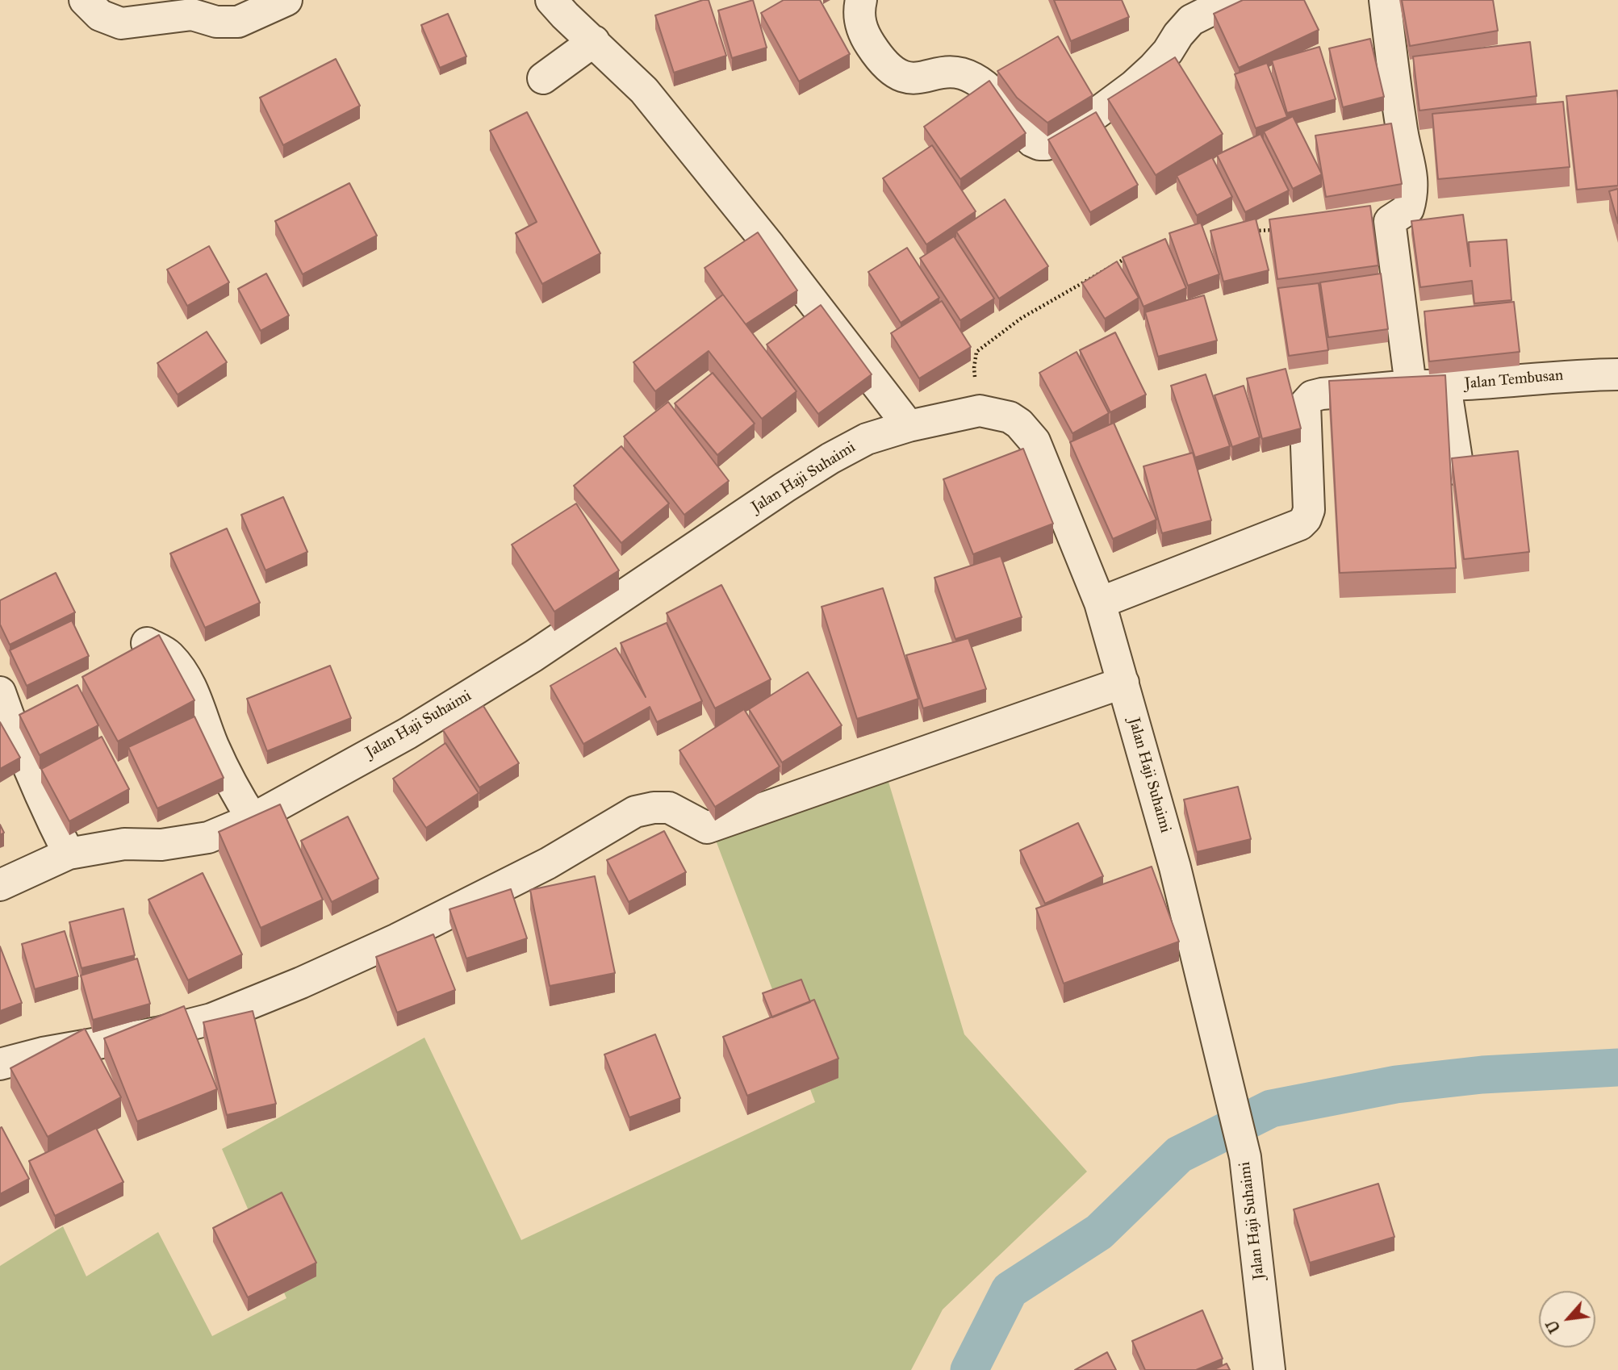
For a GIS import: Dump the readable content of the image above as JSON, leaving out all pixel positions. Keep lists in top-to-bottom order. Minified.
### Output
{"streets":{"street":["Jalan Tembusan","Jalan Haji Suhaimi"]},"crossings":[["Jalan Tembusan","Jalan Haji Suhaimi"]],"north":"bottom left"}
